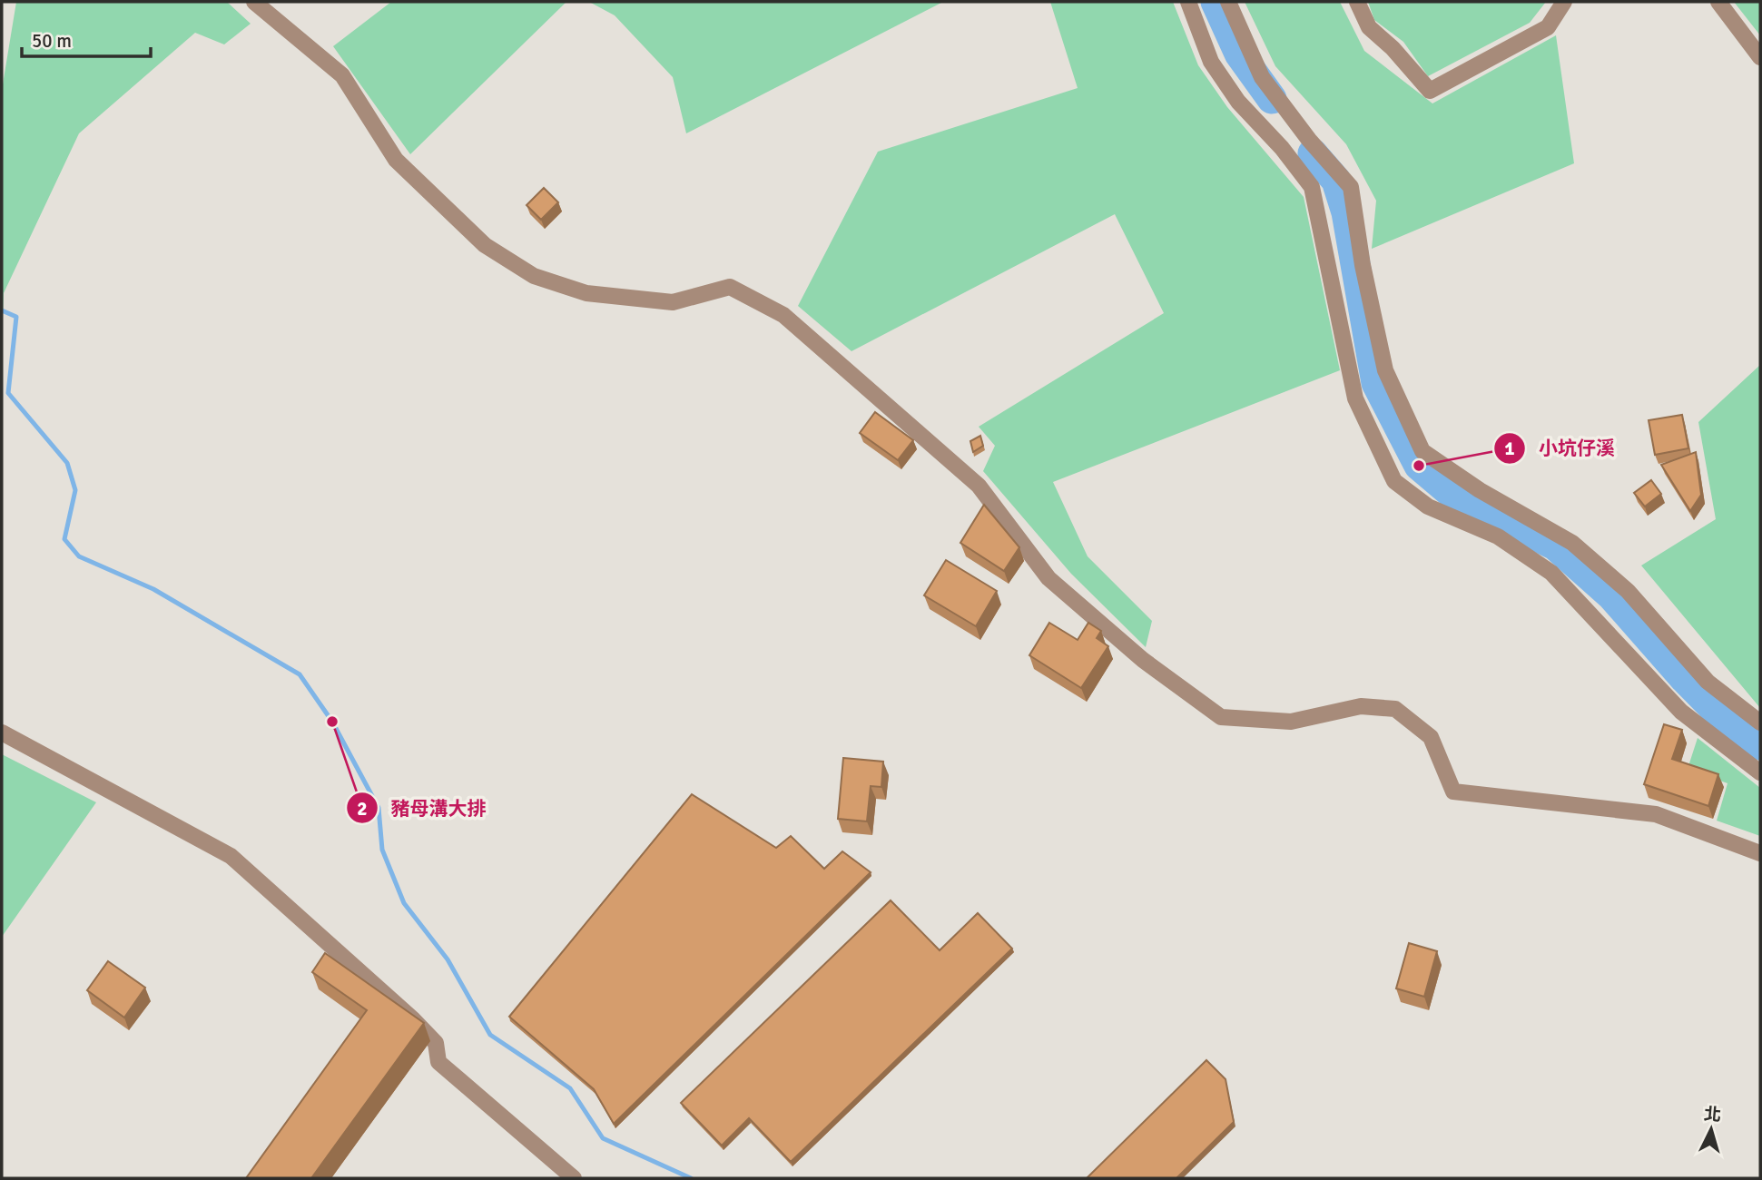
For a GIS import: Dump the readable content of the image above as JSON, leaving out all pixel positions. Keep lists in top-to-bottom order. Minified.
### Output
{"places":["小坑仔溪","豬母溝大排"],"scale_bar":"50 m","north":"top"}
